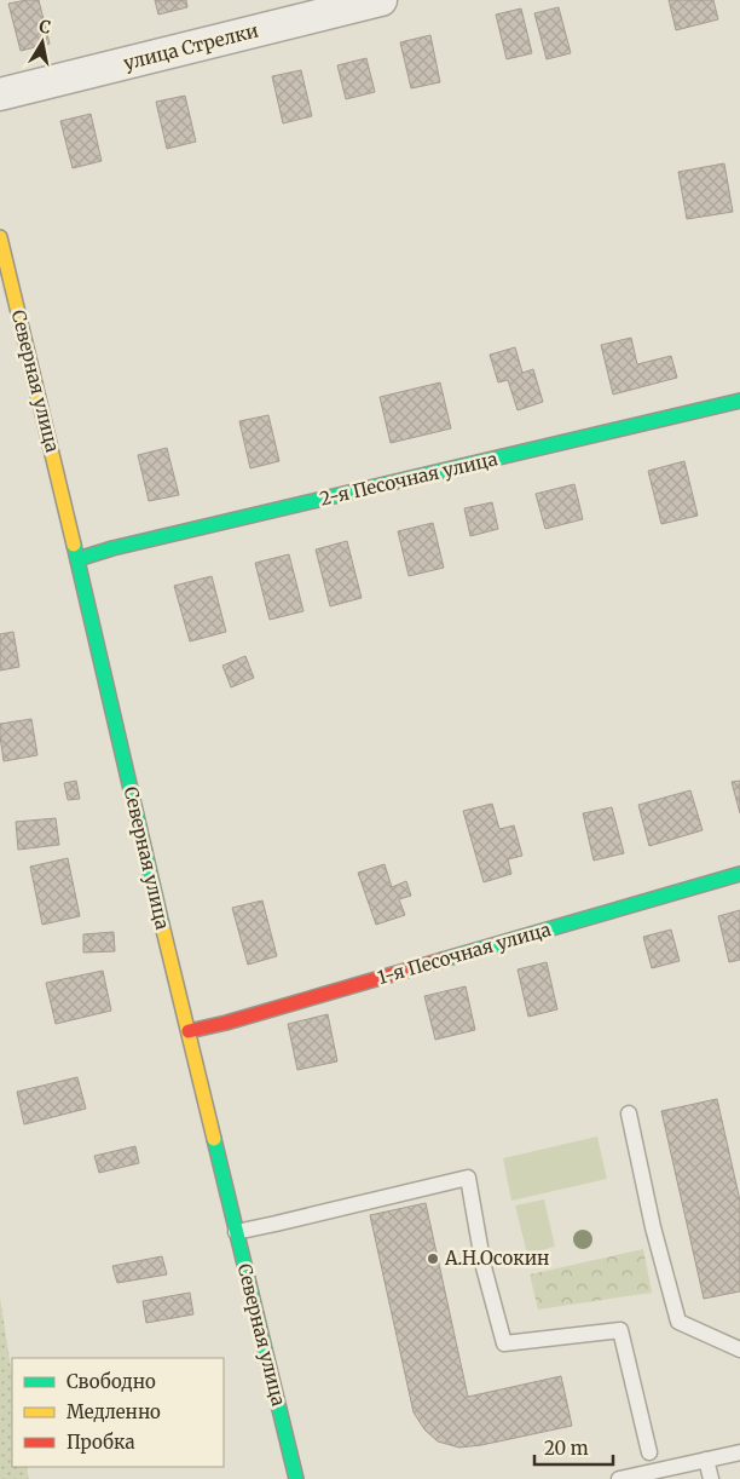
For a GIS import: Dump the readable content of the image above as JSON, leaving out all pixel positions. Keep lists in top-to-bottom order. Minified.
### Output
{"streets":{"main road":["Северная улица","2-я Песочная улица","1-я Песочная улица"],"street":["улица Стрелки"]},"crossings":[["Северная улица","2-я Песочная улица"],["Северная улица","1-я Песочная улица"]],"places":["А.Н.Осокин"],"legend":["Свободно","Медленно","Пробка"],"scale_bar":"20 m","north":"top"}
